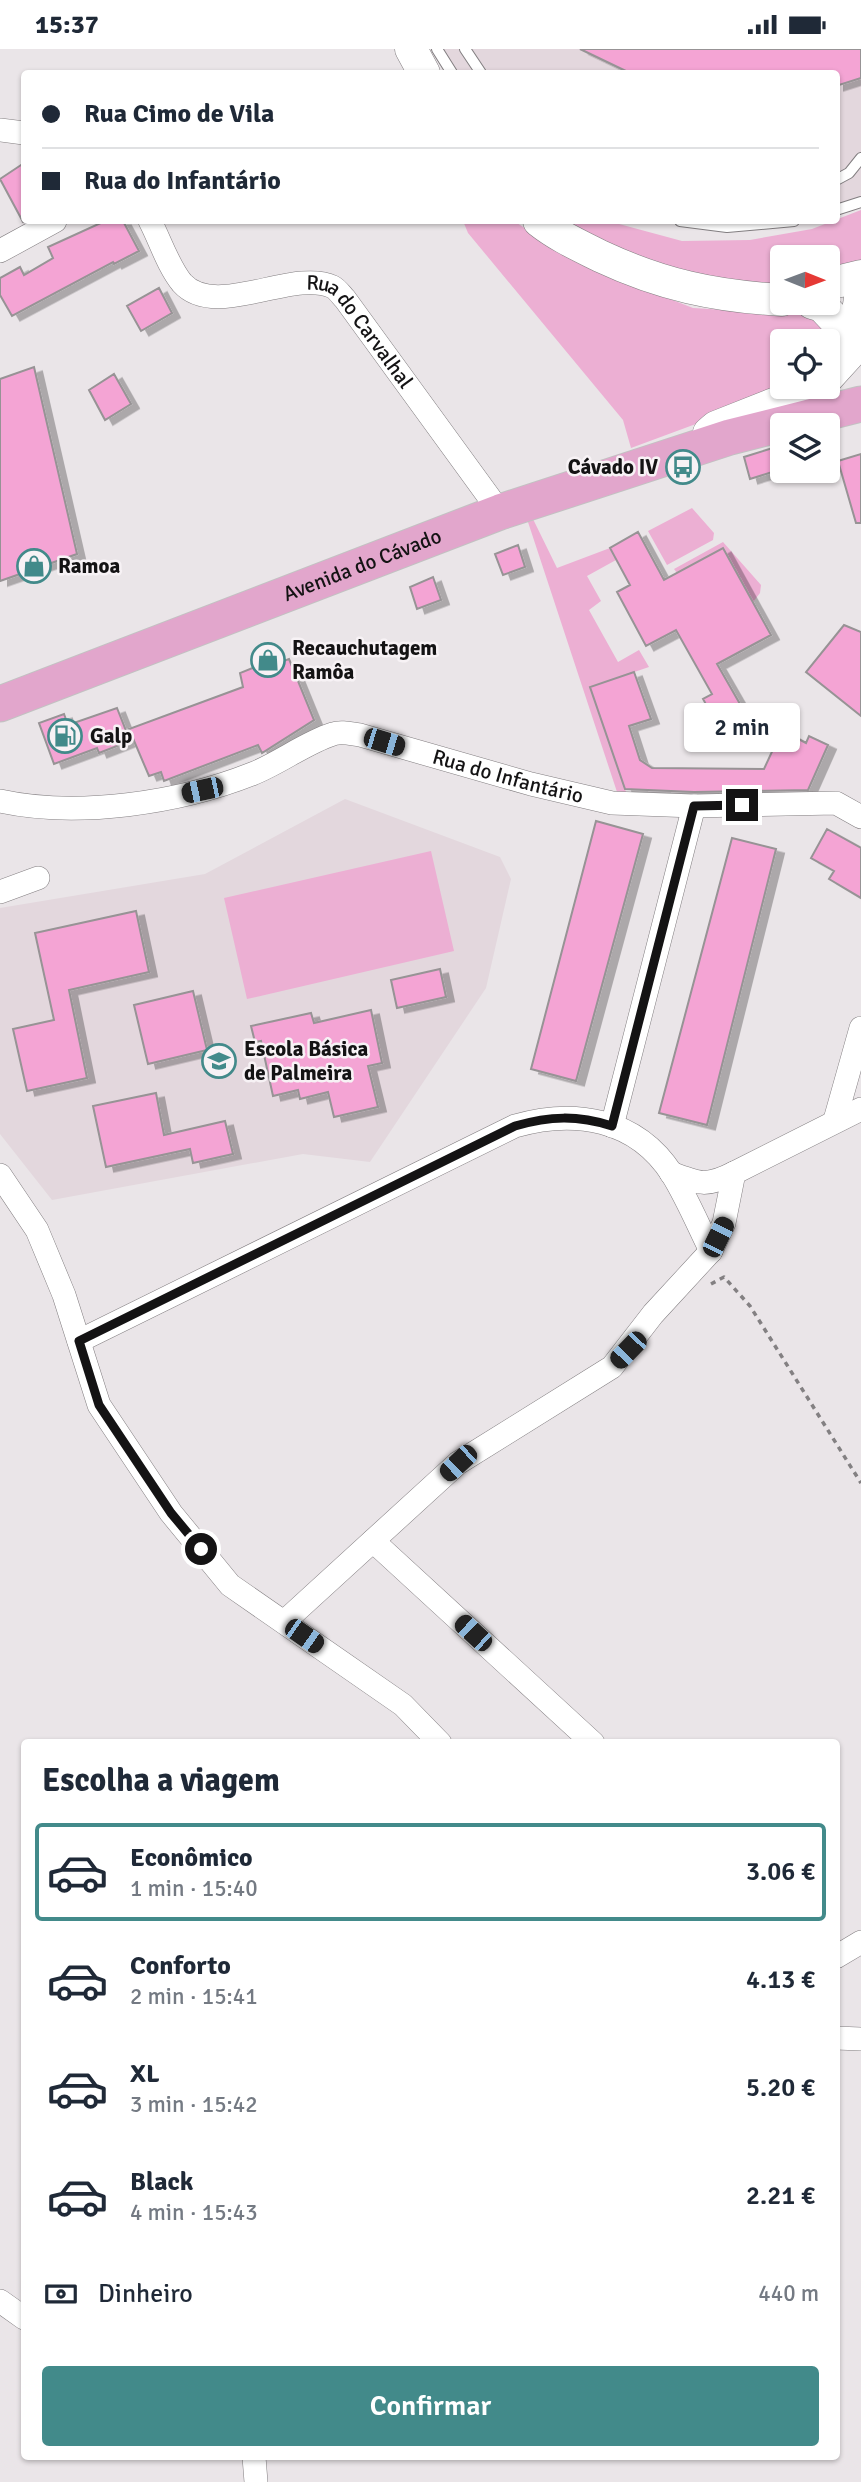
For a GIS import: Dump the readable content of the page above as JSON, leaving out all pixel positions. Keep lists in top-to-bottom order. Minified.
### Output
{"streets":{"main road":["Avenida do Cávado"],"street":["Rua do Carvalhal","Rua do Infantário"]},"crossings":[["Rua do Carvalhal","Avenida do Cávado"]],"places":{"bus stop":["Cávado IV"],"shop":["Ramoa","Recauchutagem Ramôa"],"fuel station":["Galp"],"school or university":["Escola Básica de Palmeira"]},"north":"right","page":{"status":"15:37","banner":["Rua Cimo de Vila","Rua do Infantário"],"bubble":"2 min","heading":"Escolha a viagem","list":[{"name":"Econômico","note":"1 min · 15:40","value":"3.06 €"},{"name":"Conforto","note":"2 min · 15:41","value":"4.13 €"},{"name":"XL","note":"3 min · 15:42","value":"5.20 €"},{"name":"Black","note":"4 min · 15:43","value":"2.21 €"}],"pay":["Dinheiro","440 m"],"buttons":"Confirmar"}}
